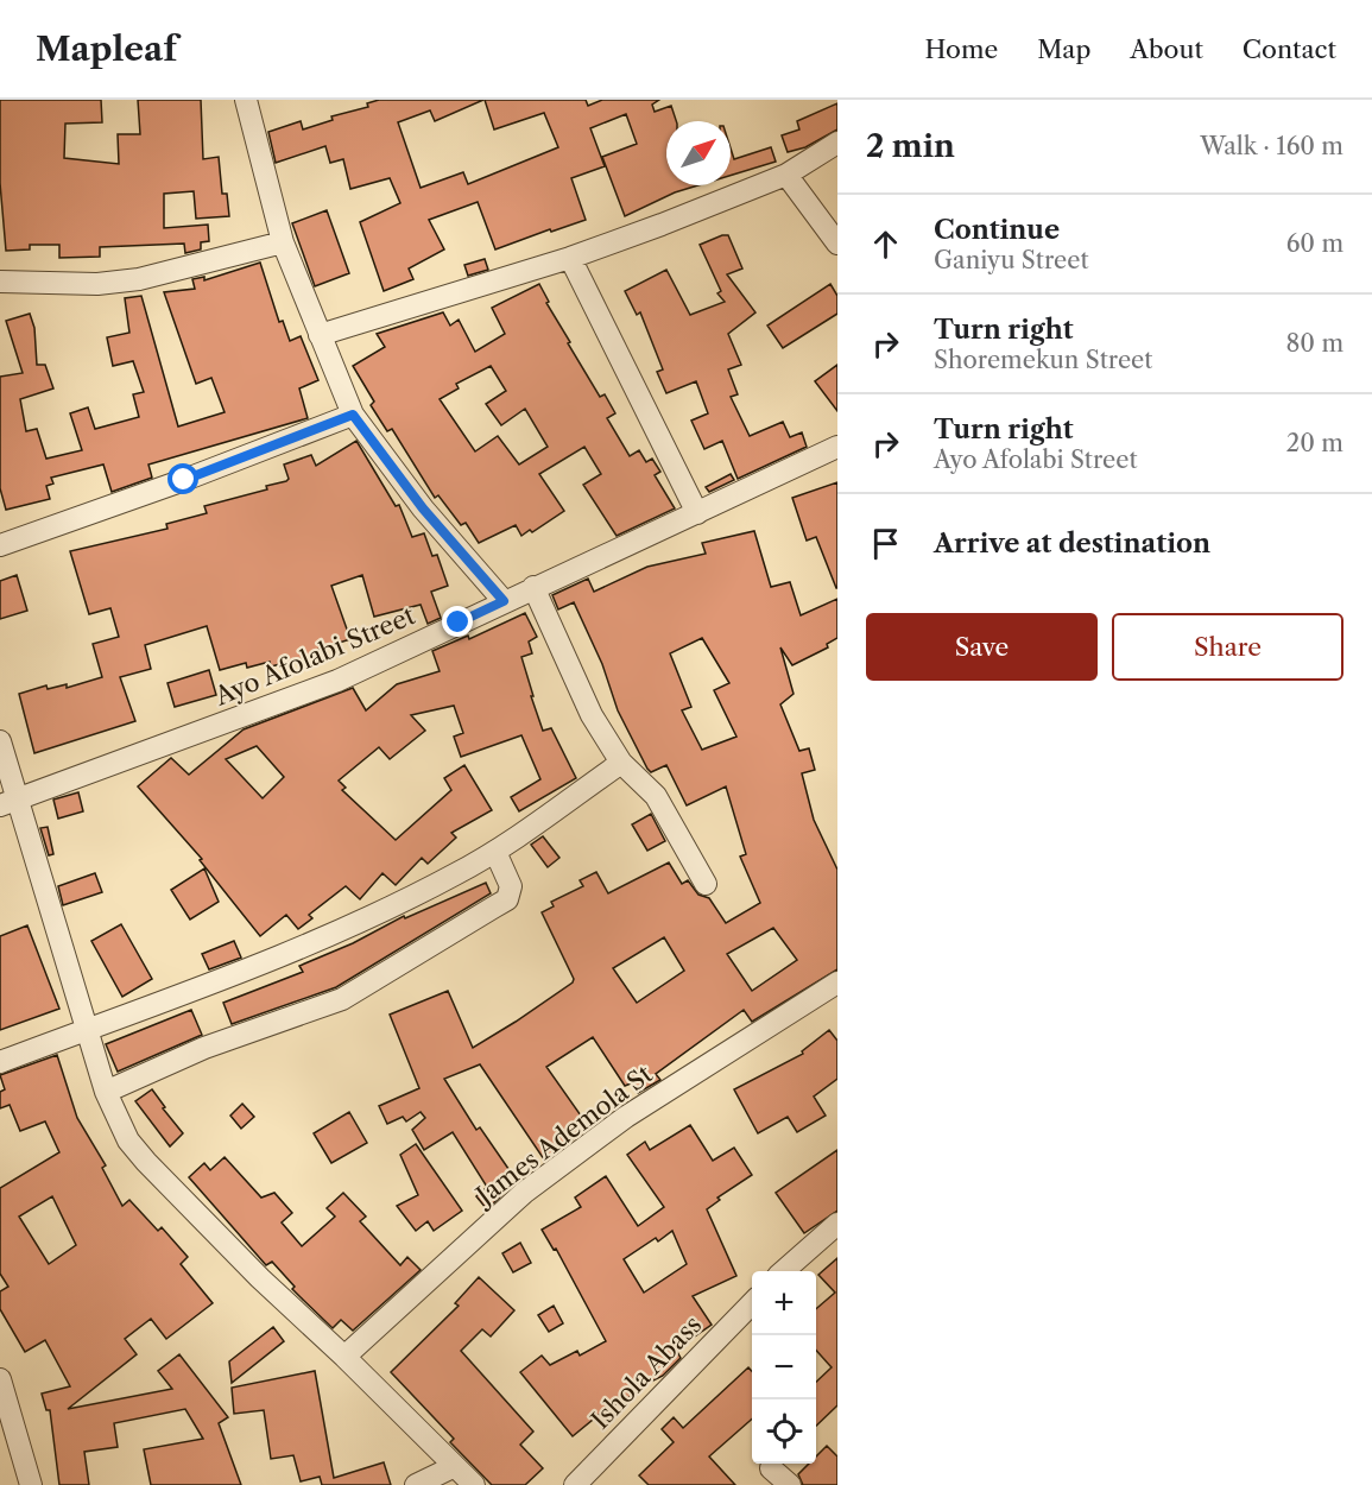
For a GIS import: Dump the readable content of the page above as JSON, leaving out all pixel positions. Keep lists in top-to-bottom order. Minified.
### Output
{"streets":{"street":["Ayo Afolabi Street","James Ademola St","Ishola Abass"]},"north":"top right","page":{"header":"Mapleaf","nav":["Home","Map","About","Contact"],"heading":["2 min","Walk · 160 m"],"list":[["Continue","Ganiyu Street","60 m"],["Turn right","Shoremekun Street","80 m"],["Turn right","Ayo Afolabi Street","20 m"],"Arrive at destination"],"buttons":["Save","Share"],"map_buttons":["+","−"]}}
